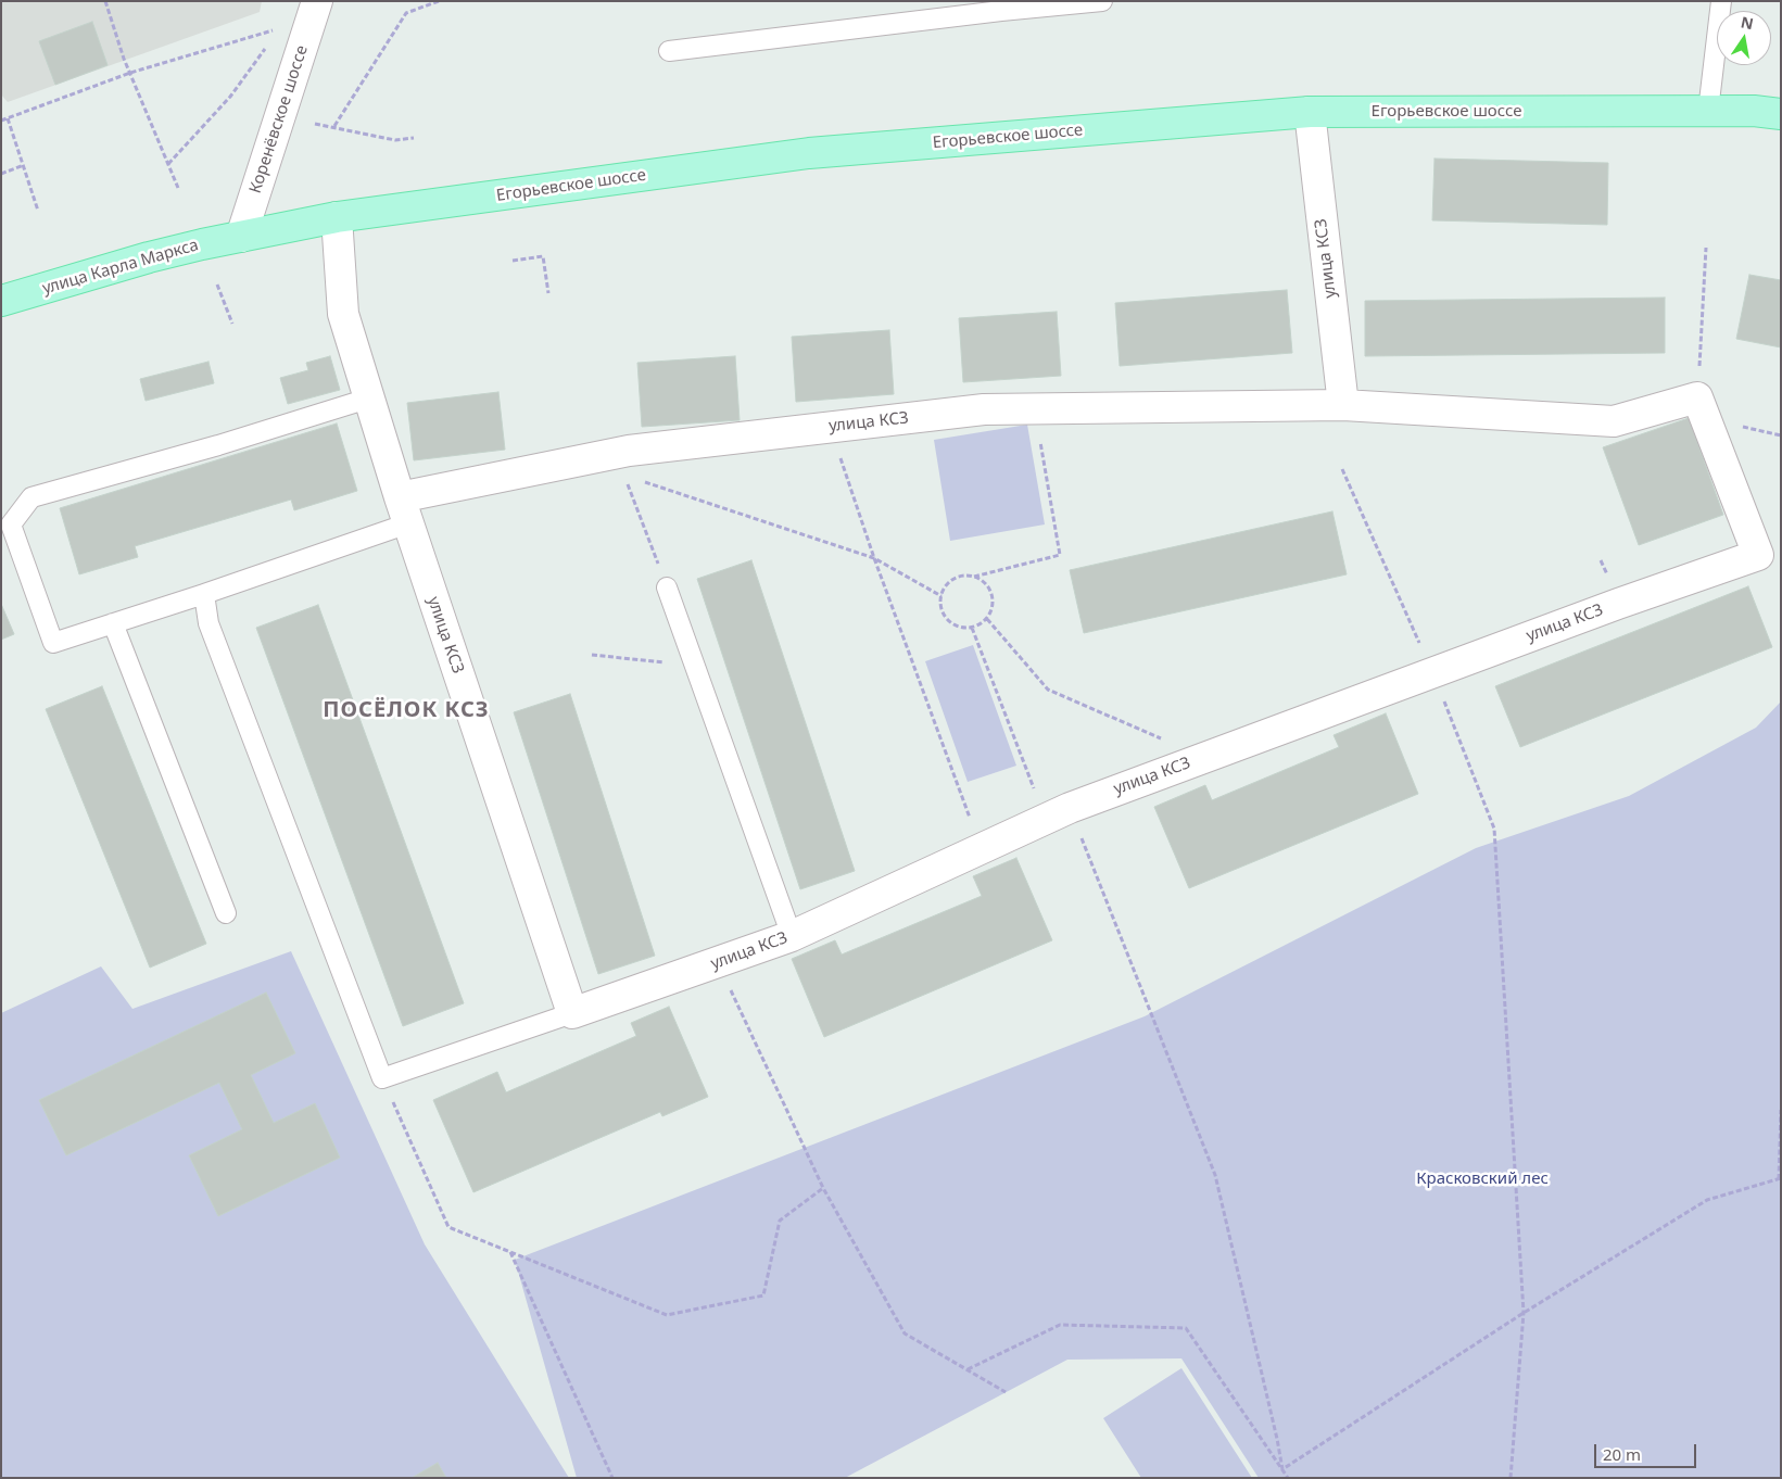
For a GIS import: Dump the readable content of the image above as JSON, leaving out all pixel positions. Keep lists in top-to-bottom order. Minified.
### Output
{"streets":{"main road":["Егорьевское шоссе","улица Карла Маркса"],"street":["Коренёвское шоссе","улица КСЗ"]},"crossings":[["Егорьевское шоссе","Коренёвское шоссе"],["Егорьевское шоссе","улица КСЗ"],["Егорьевское шоссе","улица Карла Маркса"],["Коренёвское шоссе","улица Карла Маркса"]],"districts":["ПОСЁЛОК КСЗ"],"parks":["Красковский лес"],"scale_bar":"20 m","north":"top"}
